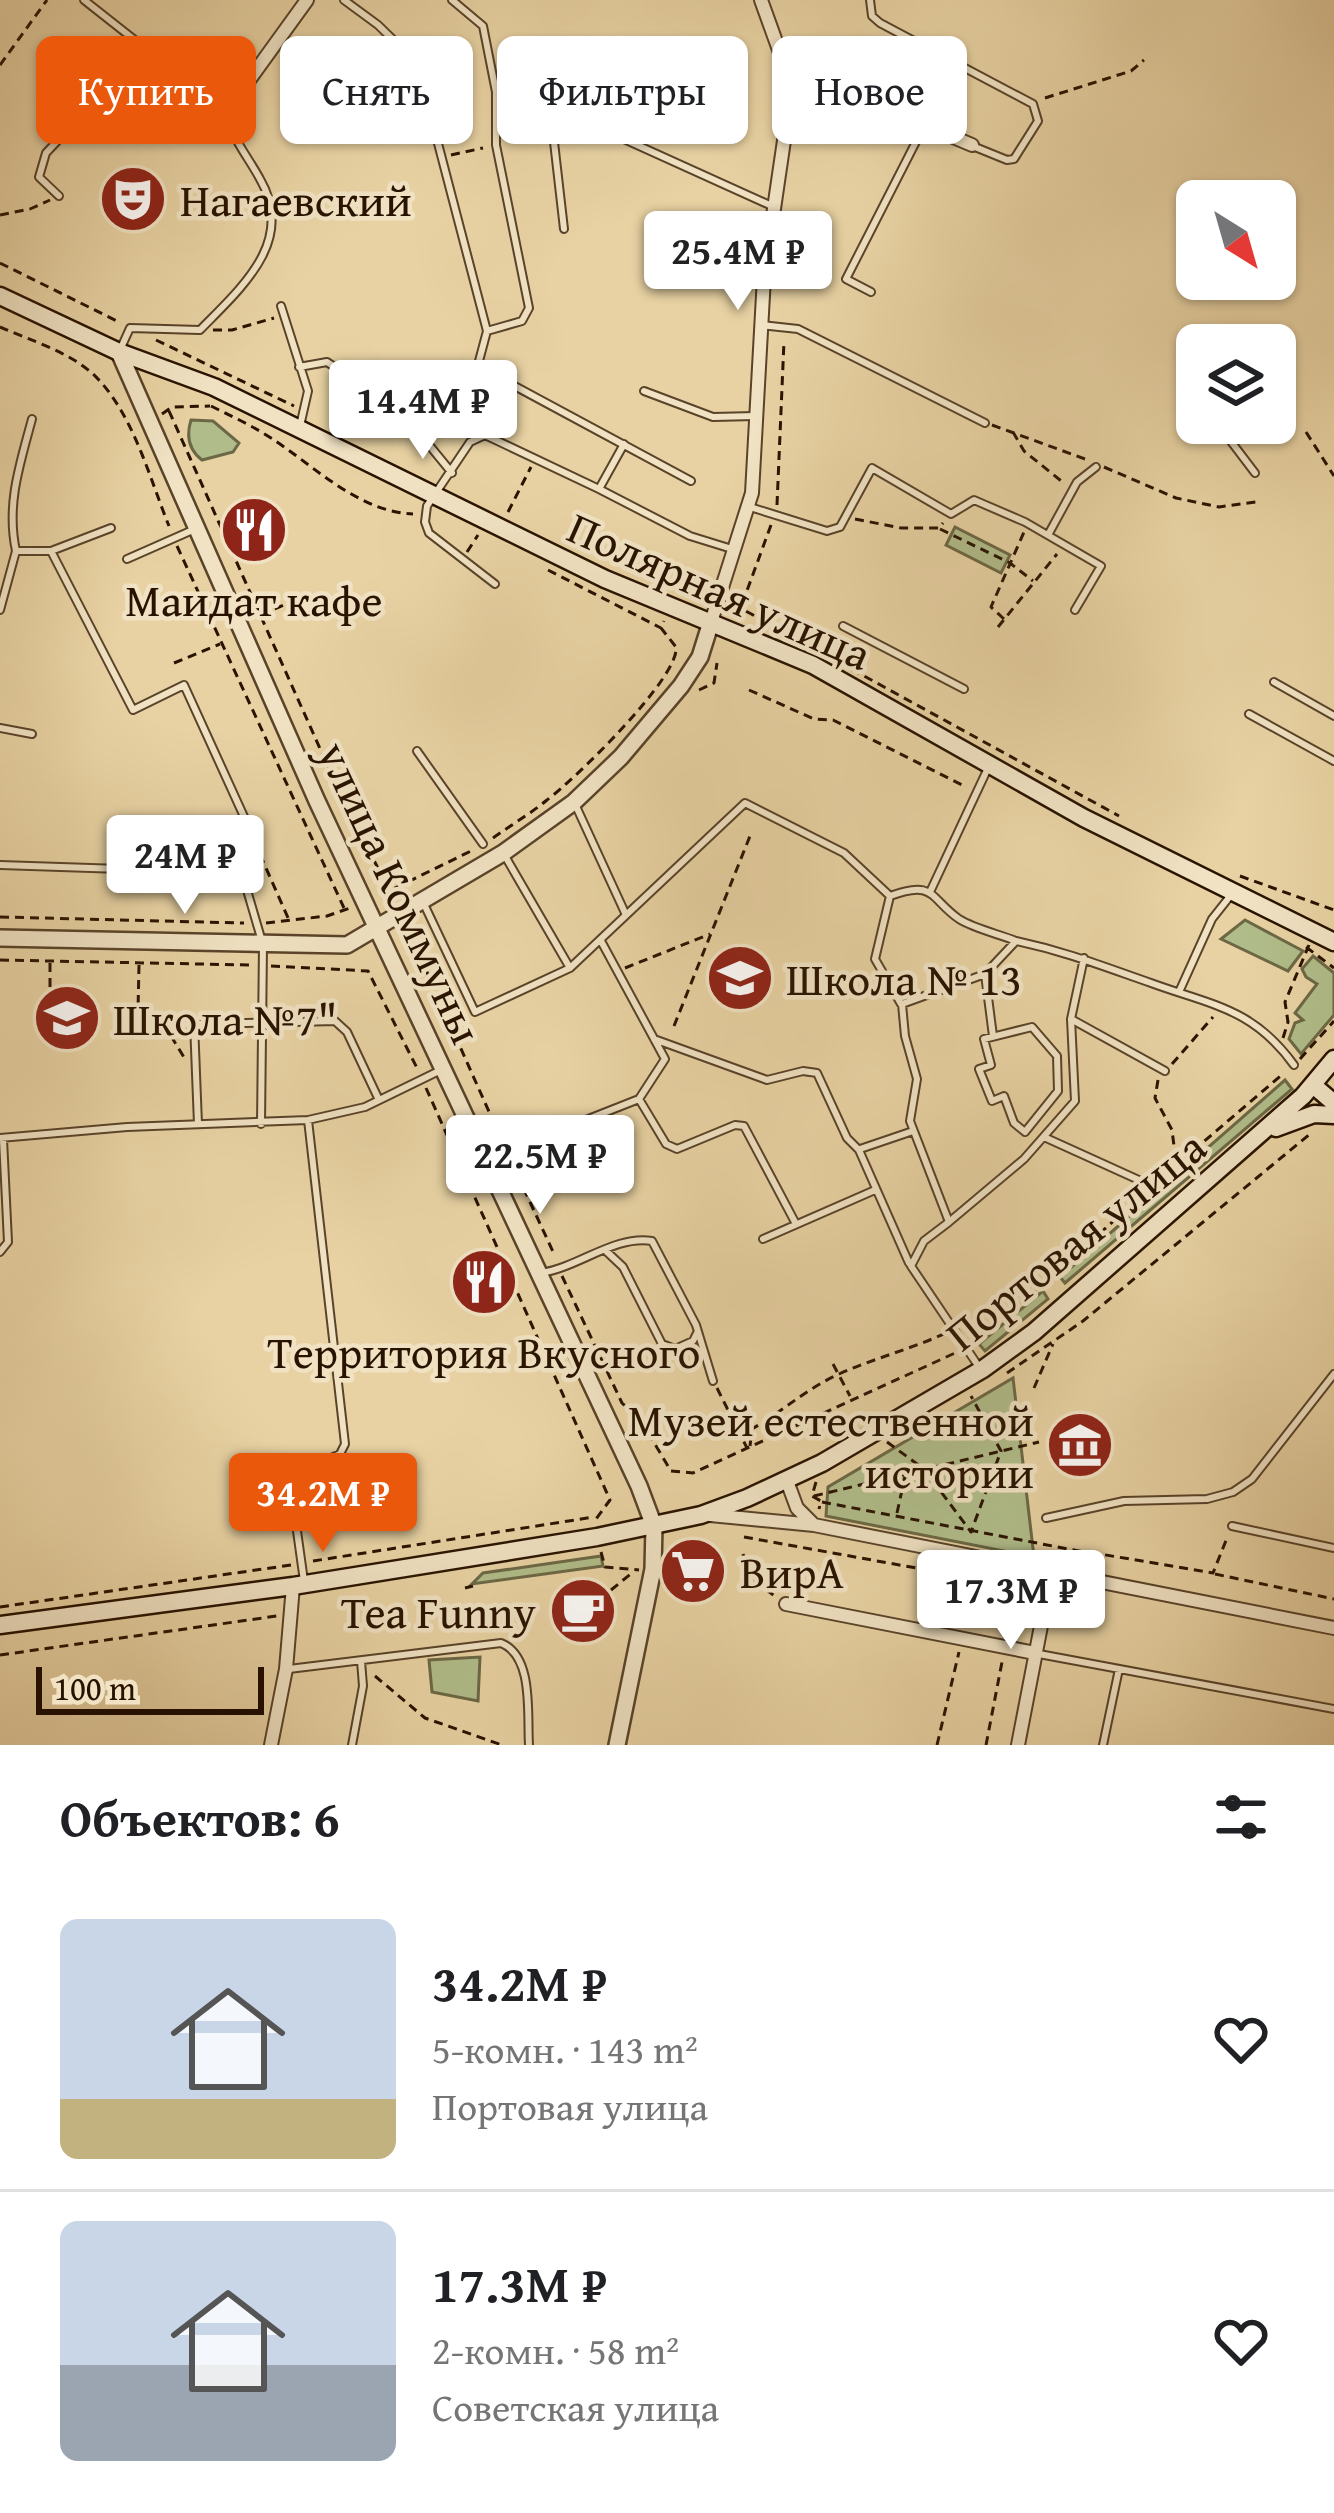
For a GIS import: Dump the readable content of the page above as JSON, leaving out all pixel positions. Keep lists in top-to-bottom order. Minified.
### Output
{"streets":{"main road":["Полярная улица","Портовая улица"],"street":["улица Коммуны"]},"crossings":[["Полярная улица","улица Коммуны"],["улица Коммуны","Портовая улица"]],"places":{"theatre":["Нагаевский"],"restaurant":["Маидат кафе","Территория Вкусного"],"school or university":["Школа № 13","Школа №7\""],"museum":["Музей естественной истории"],"supermarket":["ВирА"],"cafe":["Tea Funny"]},"scale_bar":"100 m","north":"bottom right","page":{"chip":["Купить","Снять","Фильтры","Новое"],"price":["25.4M ₽","14.4M ₽","24M ₽","22.5M ₽","34.2M ₽","17.3M ₽"],"scale":"100 m","heading":"Объектов: 6","list":[{"name":"34.2M ₽","note":"5-комн. · 143 m² · Портовая улица"},{"name":"17.3M ₽","note":"2-комн. · 58 m² · Советская улица"}]}}
